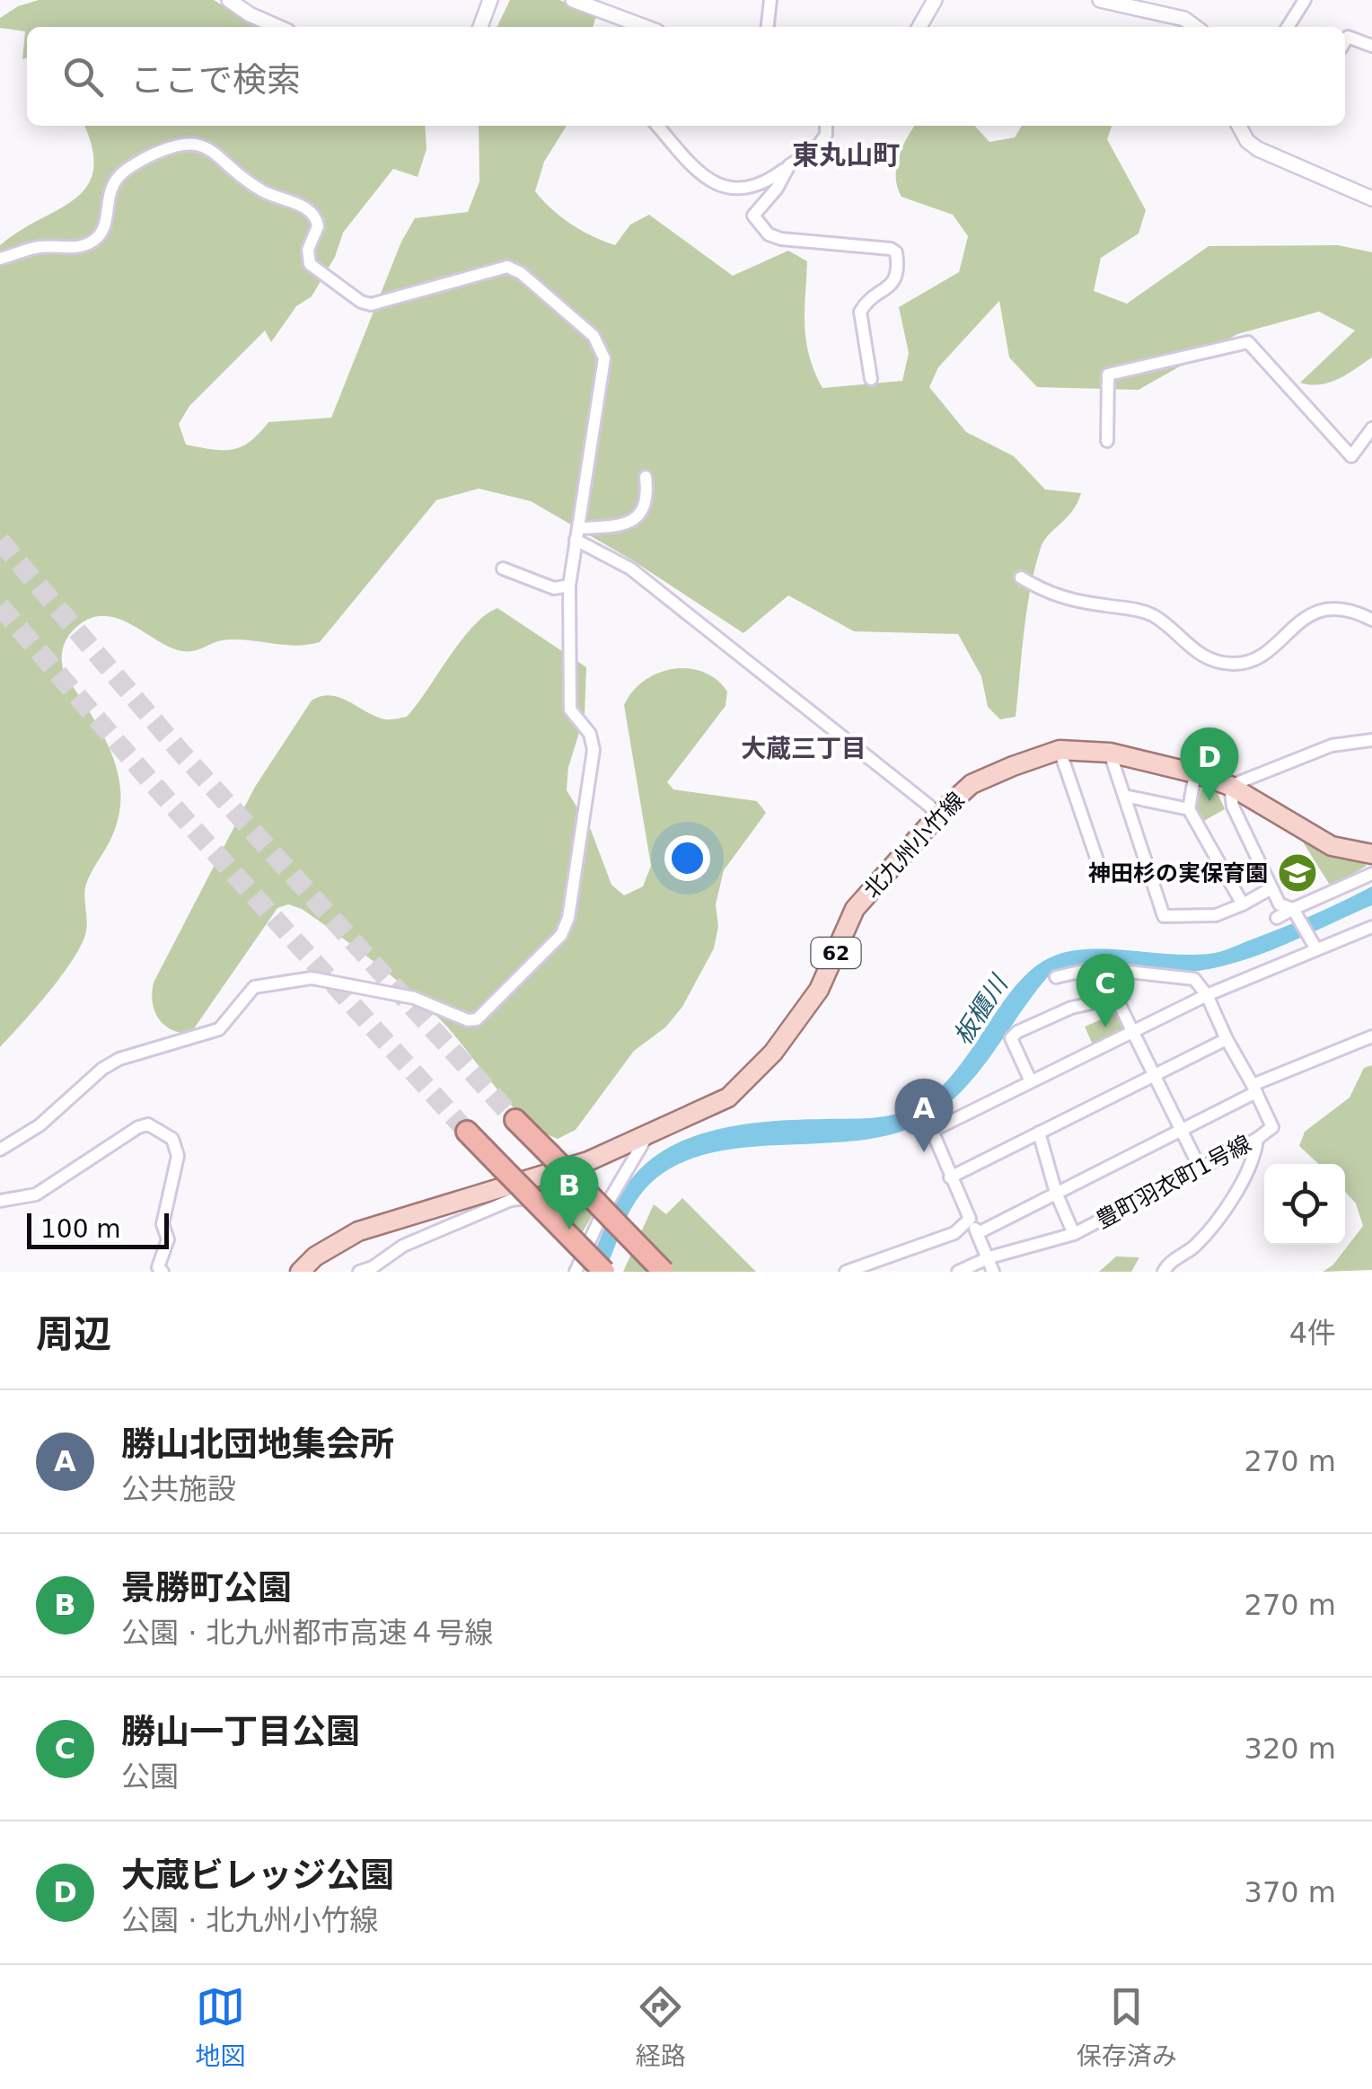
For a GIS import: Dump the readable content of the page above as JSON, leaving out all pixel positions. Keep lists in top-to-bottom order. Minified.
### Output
{"streets":{"main road":["北九州小竹線","62"],"street":["豊町羽衣町1号線"]},"districts":["東丸山町","大蔵三丁目"],"water":["板櫃川"],"places":{"school or university":["神田杉の実保育園"]},"scale_bar":"100 m","page":{"search":"ここで検索","pins":["D","C","A","B"],"scale":"100 m","heading":["周辺","4件"],"list":[{"mark":"A","name":"勝山北団地集会所","note":"公共施設","value":"270 m"},{"mark":"B","name":"景勝町公園","note":"公園 · 北九州都市高速４号線","value":"270 m"},{"mark":"C","name":"勝山一丁目公園","note":"公園","value":"320 m"},{"mark":"D","name":"大蔵ビレッジ公園","note":"公園 · 北九州小竹線","value":"370 m"}],"nav":["地図","経路","保存済み"]}}
